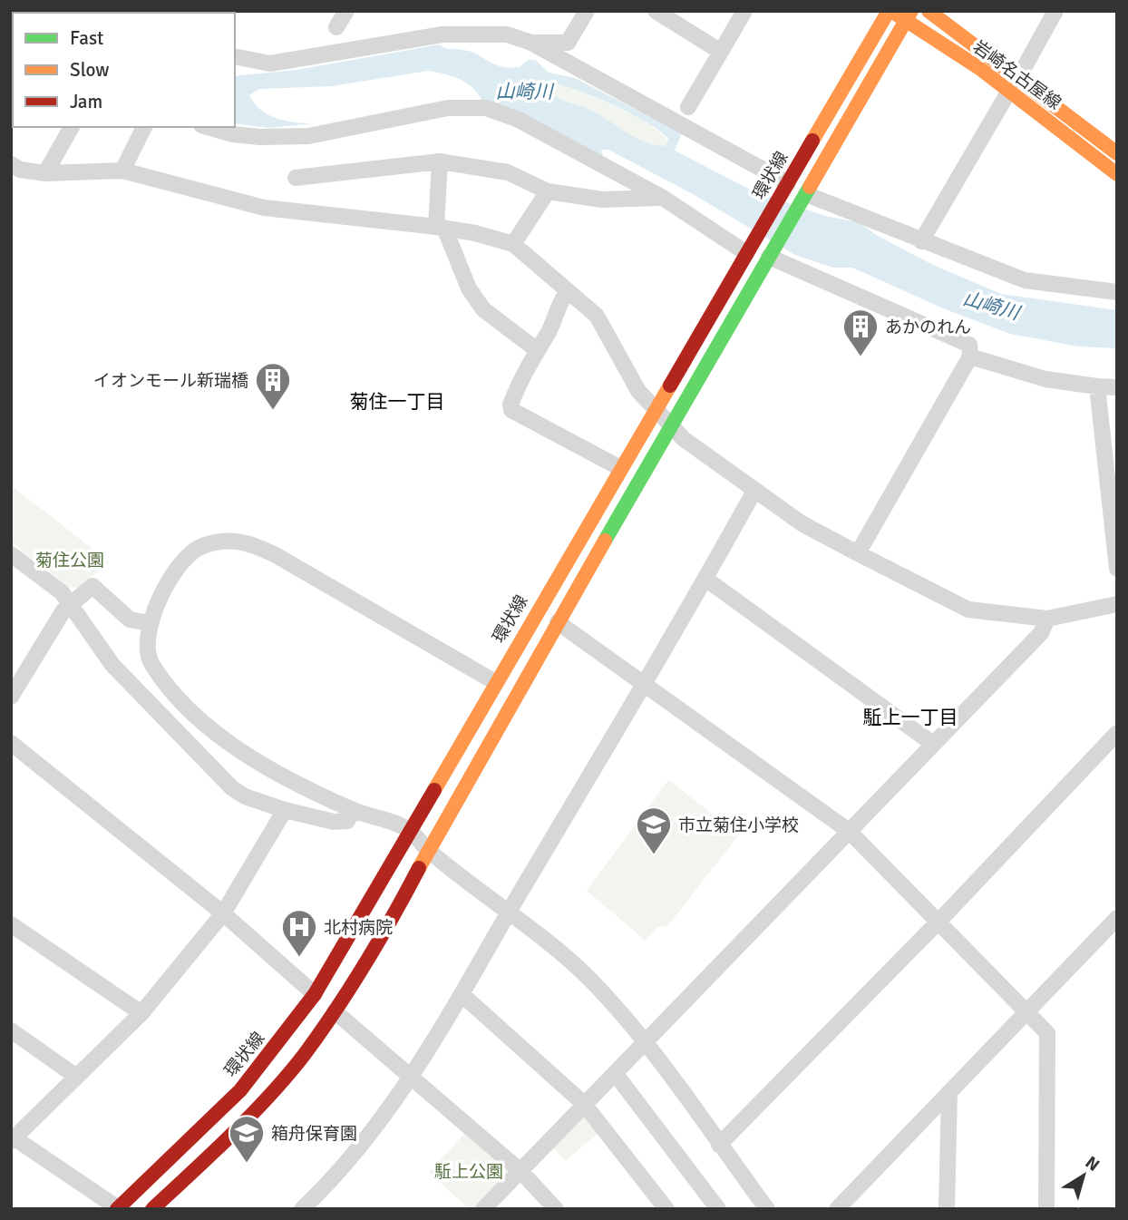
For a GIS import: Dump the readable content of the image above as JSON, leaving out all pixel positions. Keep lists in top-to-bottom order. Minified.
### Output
{"streets":{"main road":["岩崎名古屋線","環状線"]},"crossings":[["岩崎名古屋線","環状線"]],"districts":["菊住一丁目","駈上一丁目"],"water":["山崎川"],"parks":["菊住公園","駈上公園"],"places":{"building":["あかのれん","イオンモール新瑞橋"],"school or university":["市立菊住小学校","箱舟保育園"],"hospital":["北村病院"]},"legend":["Fast","Slow","Jam"],"north":"top right"}
